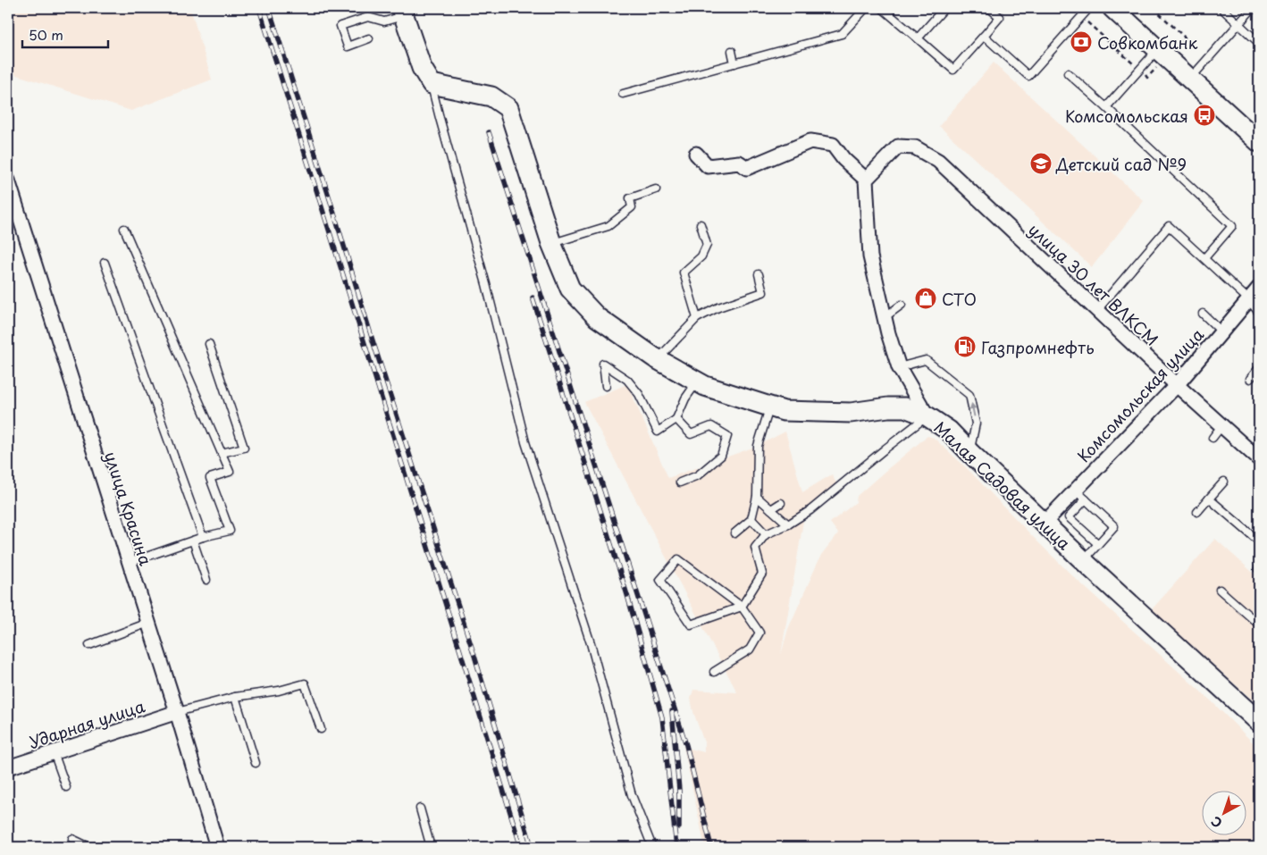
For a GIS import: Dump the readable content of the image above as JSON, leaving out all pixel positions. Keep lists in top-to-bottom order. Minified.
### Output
{"streets":{"street":["улица 30 лет ВЛКСМ","Комсомольская улица","Малая Садовая улица","улица Красина","Ударная улица"]},"crossings":[["улица 30 лет ВЛКСМ","Комсомольская улица"],["улица 30 лет ВЛКСМ","Малая Садовая улица"],["Комсомольская улица","Малая Садовая улица"],["улица Красина","Ударная улица"]],"places":{"bank":["Совкомбанк"],"bus stop":["Комсомольская"],"school or university":["Детский сад №9"],"shop":["СТО"],"fuel station":["Газпромнефть"]},"scale_bar":"50 m","north":"bottom left"}
